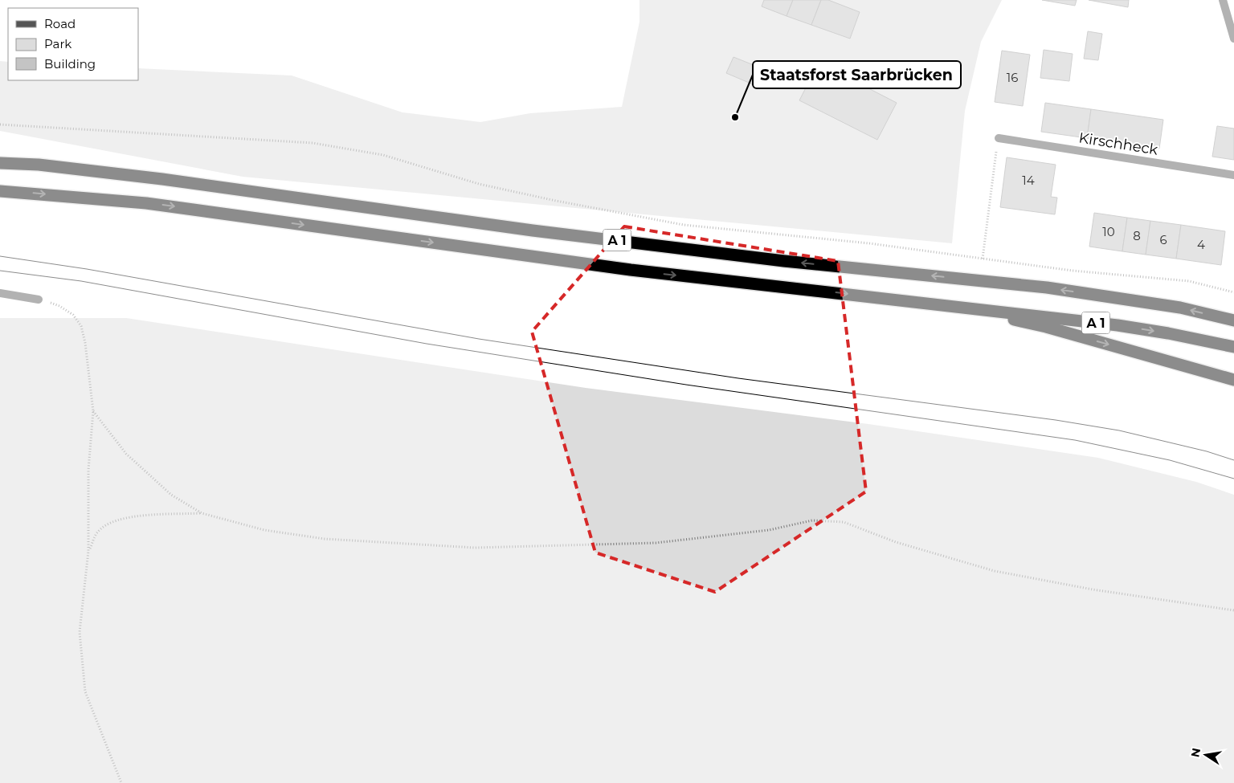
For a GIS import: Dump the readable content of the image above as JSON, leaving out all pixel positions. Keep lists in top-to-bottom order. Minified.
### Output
{"streets":{"highway":["A 1"],"street":["Kirschheck"]},"places":["Staatsforst Saarbrücken"],"house_numbers":["16","14","10","8","6","4"],"legend":["Road","Park","Building"],"north":"left"}
